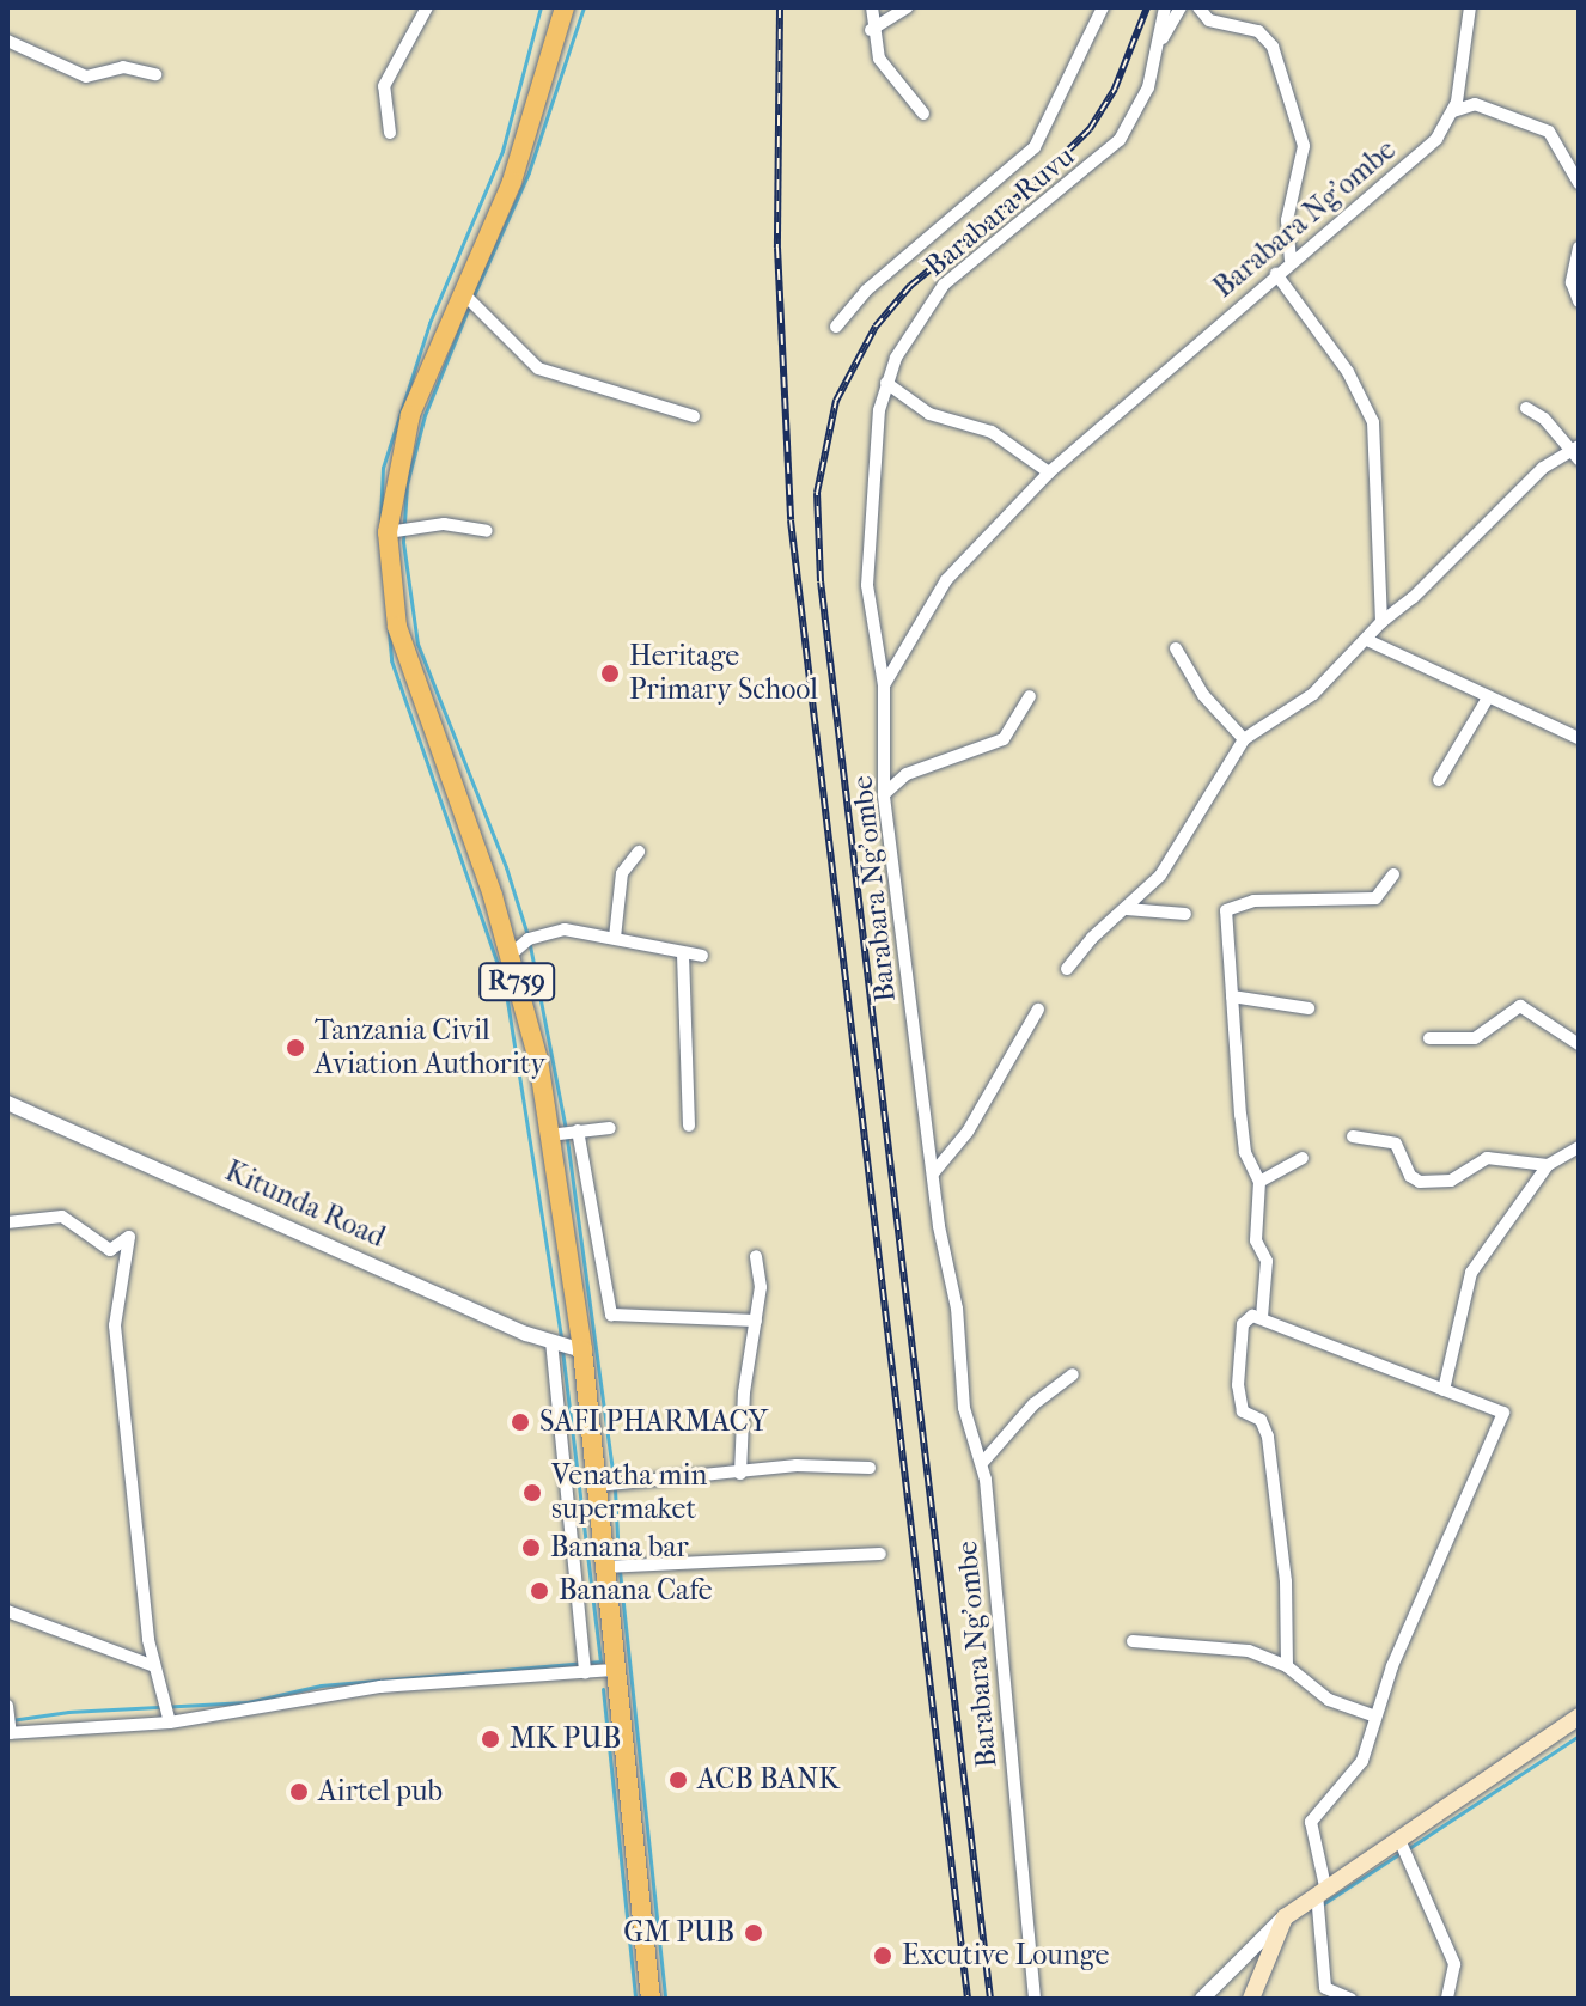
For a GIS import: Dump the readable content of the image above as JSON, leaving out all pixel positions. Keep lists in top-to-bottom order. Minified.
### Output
{"streets":{"main road":["R759"],"street":["Barabara Ruvu","Barabara Ng'ombe","Kitunda Road"]},"crossings":[["Barabara Ruvu","Barabara Ng'ombe"],["R759","Kitunda Road"]],"places":["Heritage Primary School","Tanzania Civil Aviation Authority","SAFI PHARMACY","Venatha min supermaket","Banana bar","Banana Cafe","MK PUB","ACB BANK","Airtel pub","GM PUB","Excutive Lounge"]}
